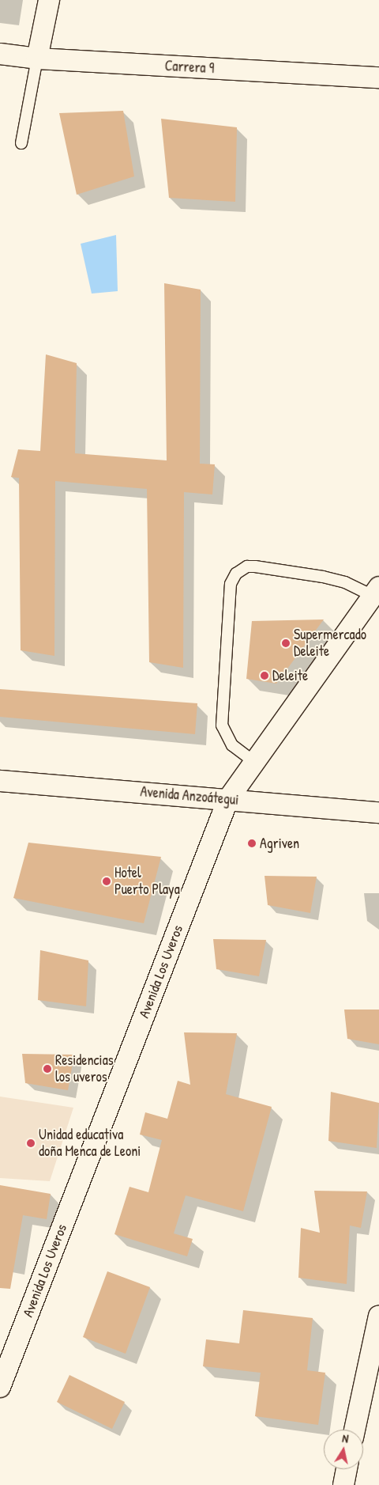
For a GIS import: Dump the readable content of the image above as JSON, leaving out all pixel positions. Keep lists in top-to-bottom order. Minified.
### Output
{"streets":{"street":["Carrera 9","Avenida Anzoátegui","Avenida Los Uveros"]},"crossings":[["Avenida Anzoátegui","Avenida Los Uveros"]],"places":["Supermercado Deleite","Deleite","Agriven","Hotel Puerto Playa","Residencias los uveros","Unidad educativa doña Menca de Leoni"],"north":"top"}
